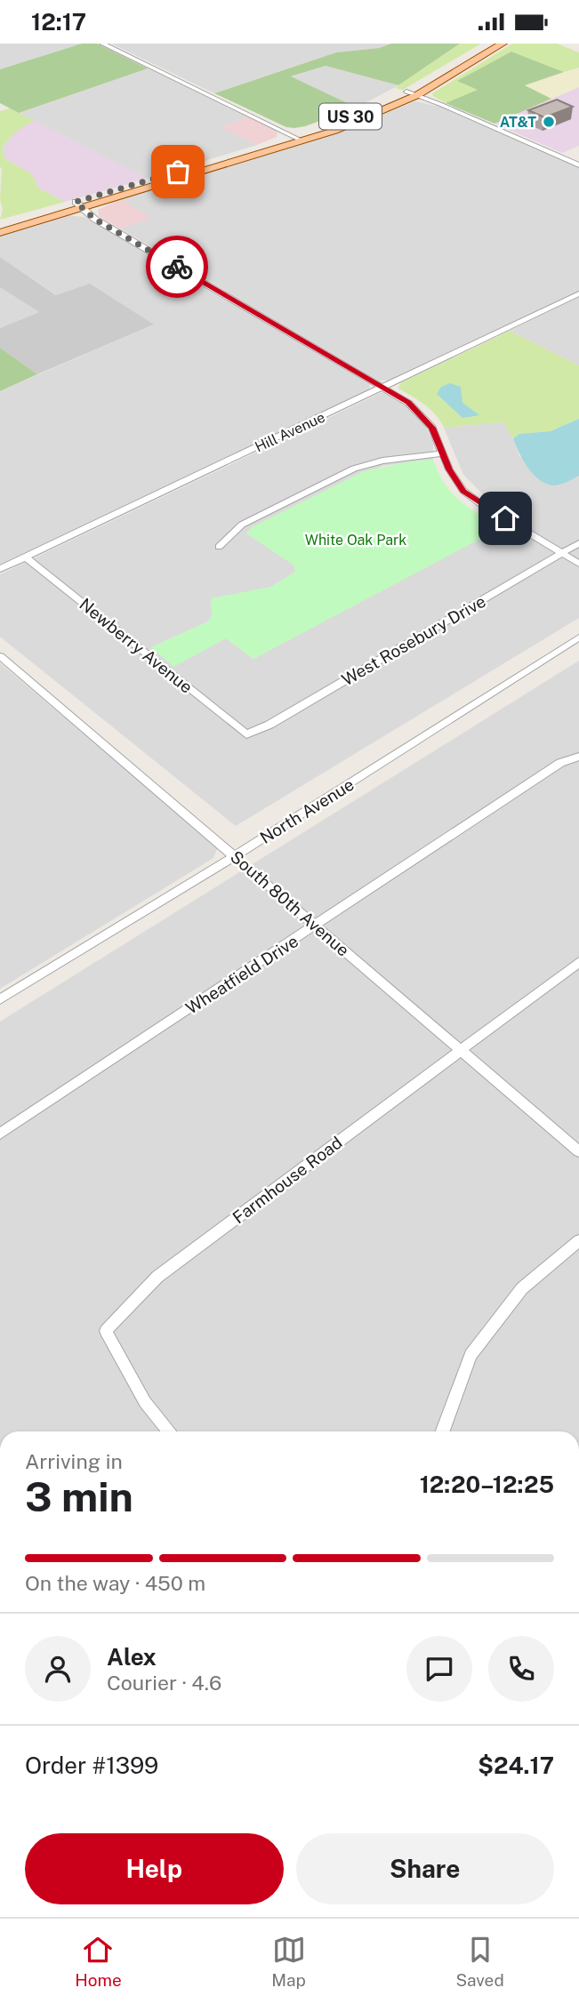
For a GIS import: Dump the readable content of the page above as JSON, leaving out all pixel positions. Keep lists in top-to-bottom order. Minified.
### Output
{"streets":{"main road":["US 30"],"street":["Hill Avenue","West Rosebury Drive","Newberry Avenue","North Avenue","South 80th Avenue","Wheatfield Drive","Farmhouse Road"]},"crossings":[["Hill Avenue","Newberry Avenue"],["West Rosebury Drive","Newberry Avenue"],["North Avenue","South 80th Avenue"],["South 80th Avenue","Wheatfield Drive"],["South 80th Avenue","Farmhouse Road"]],"parks":["White Oak Park"],"places":["AT&T"],"page":{"status":"12:17","heading":["3 min","Arriving in","12:20–12:25"],"panel":["Alex","Courier · 4.6","Order #1399","$24.17"],"bar":"On the way · 450 m","buttons":["Help","Share"],"tabs":["Home","Map","Saved"]}}
